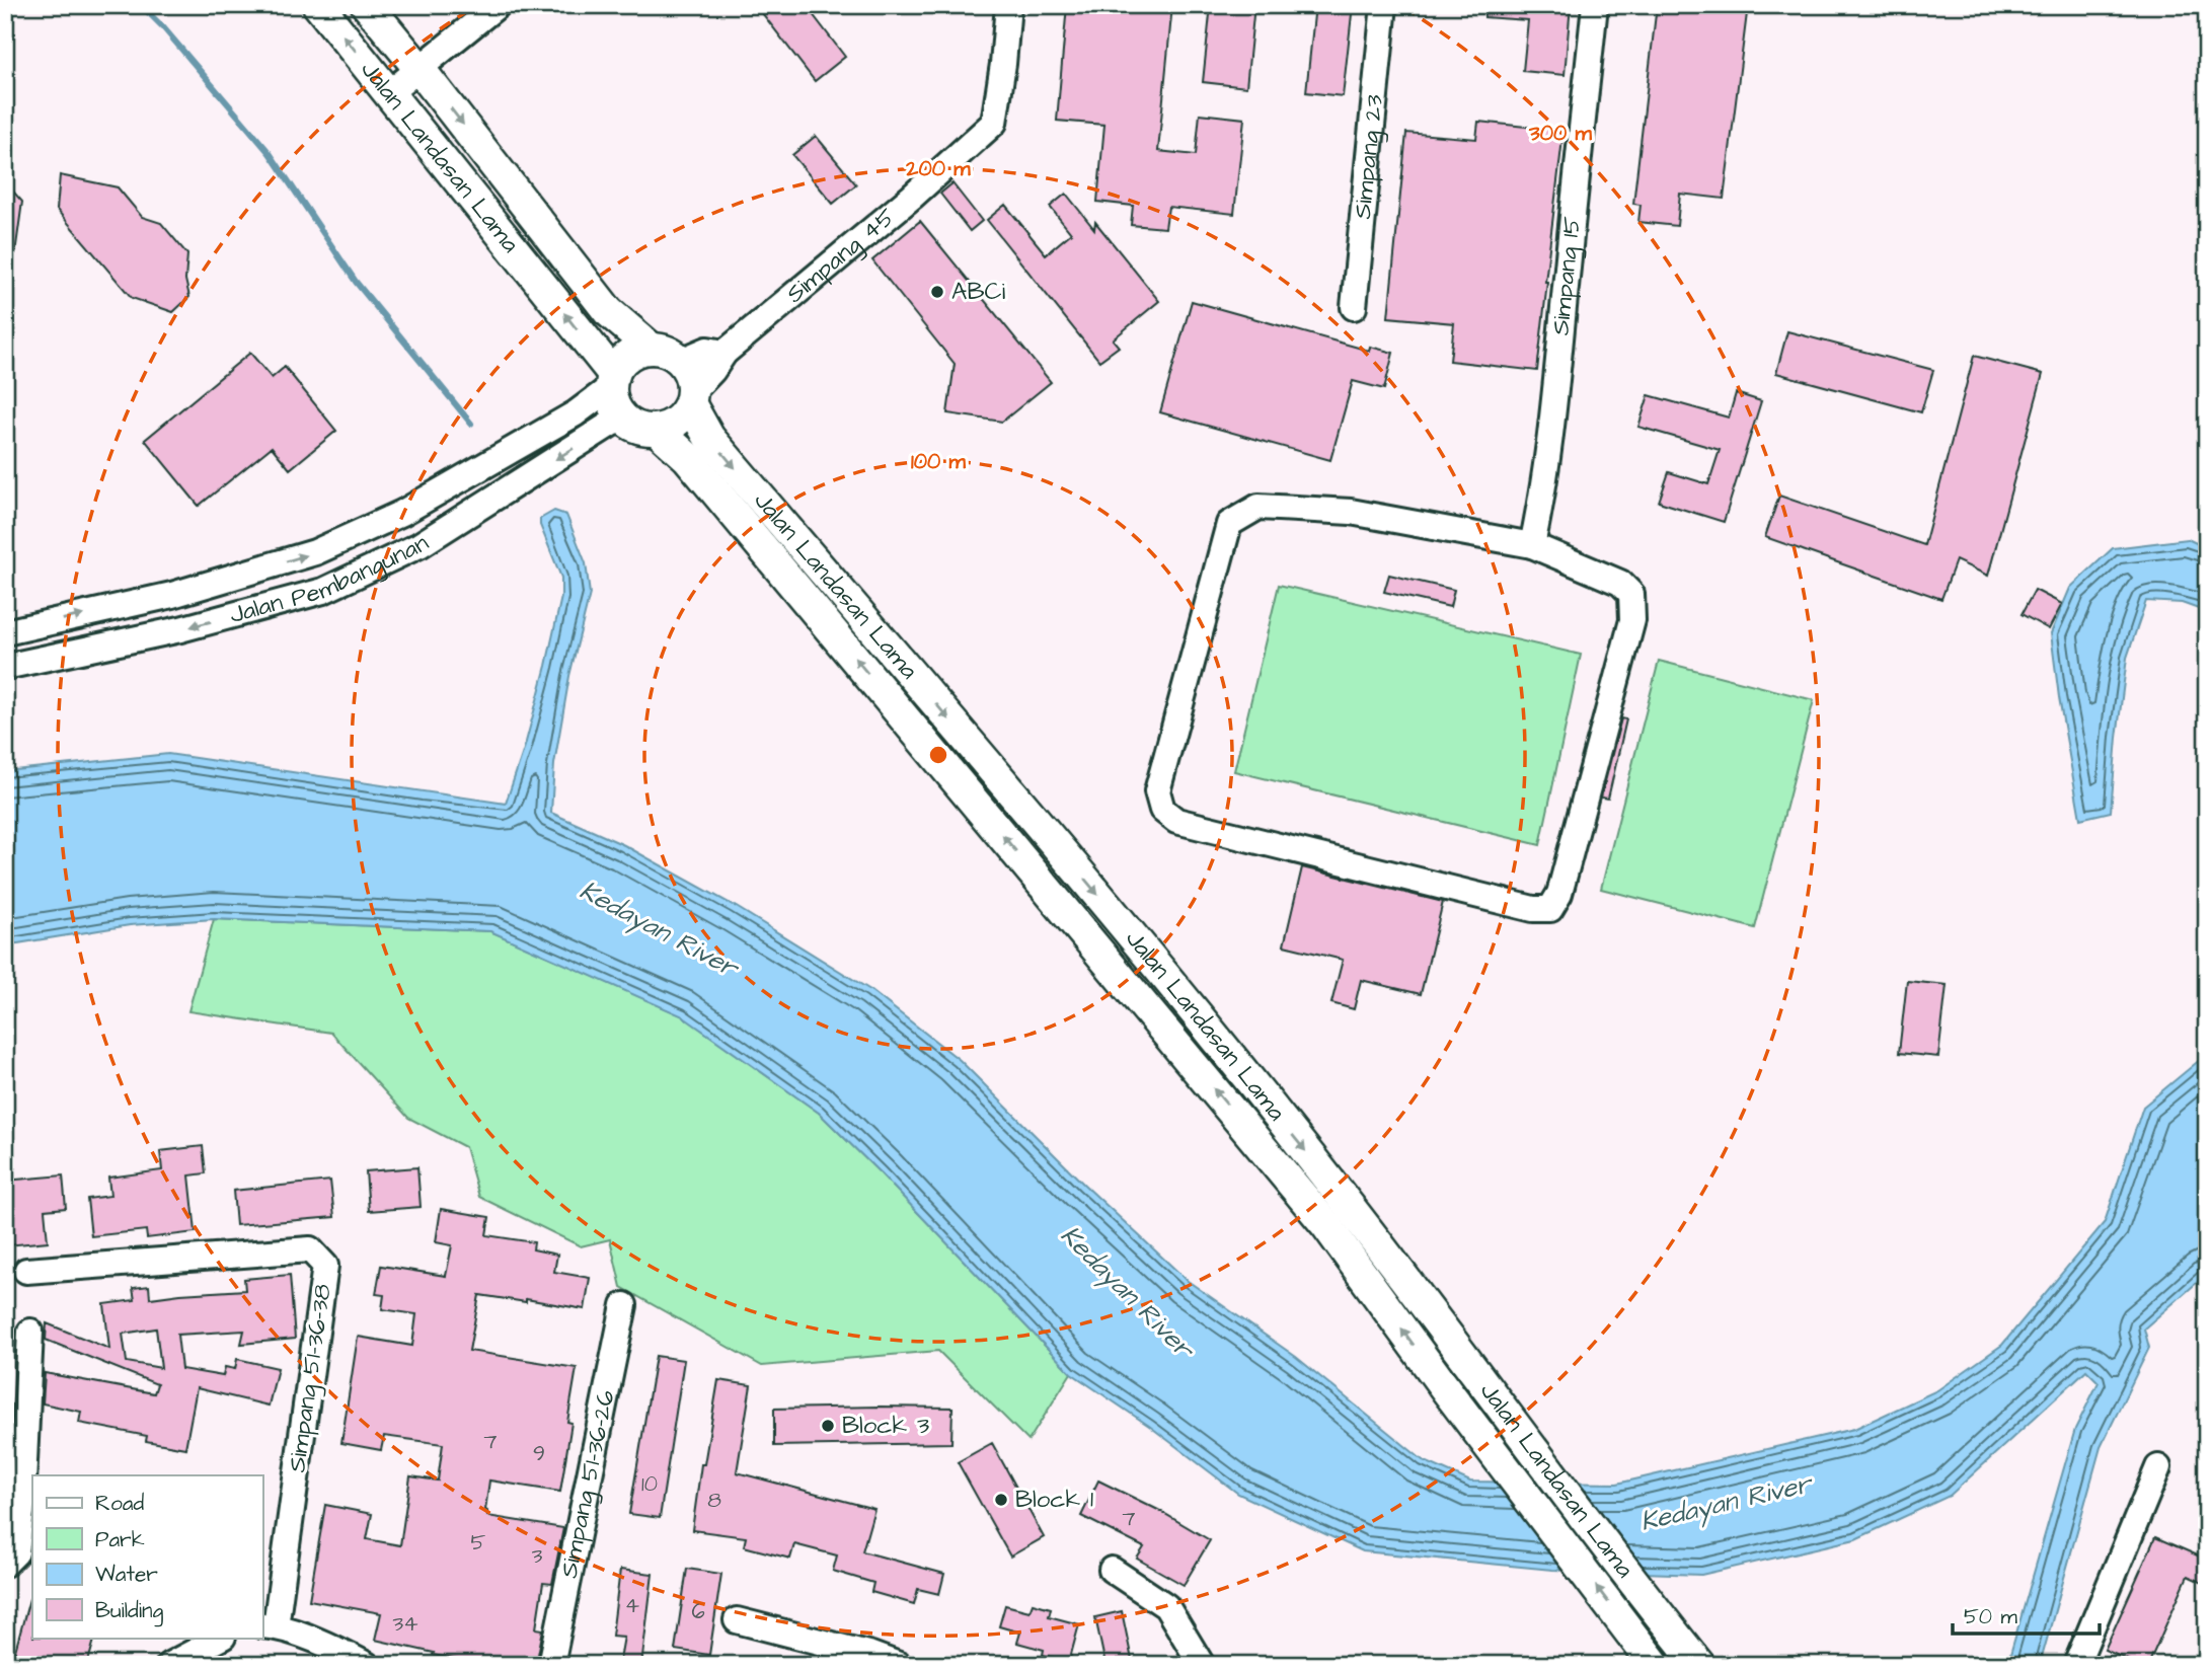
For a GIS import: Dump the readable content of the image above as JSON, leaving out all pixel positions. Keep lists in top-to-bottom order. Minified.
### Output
{"streets":{"main road":["Jalan Landasan Lama"],"street":["Simpang 23","Simpang 45","Simpang 15","Jalan Pembangunan","Simpang 51-36-38","Simpang 51-36-26"]},"crossings":[["Jalan Landasan Lama","Simpang 45"],["Jalan Landasan Lama","Jalan Pembangunan"],["Simpang 45","Jalan Pembangunan"]],"water":["Kedayan River"],"places":["ABCi","Block 3","Block 1"],"house_numbers":["7","9","10","8","7","5","3","4","6","34"],"legend":["Road","Park","Water","Building"],"scale_bar":"50 m","rings":["300 m","200 m","100 m"]}
